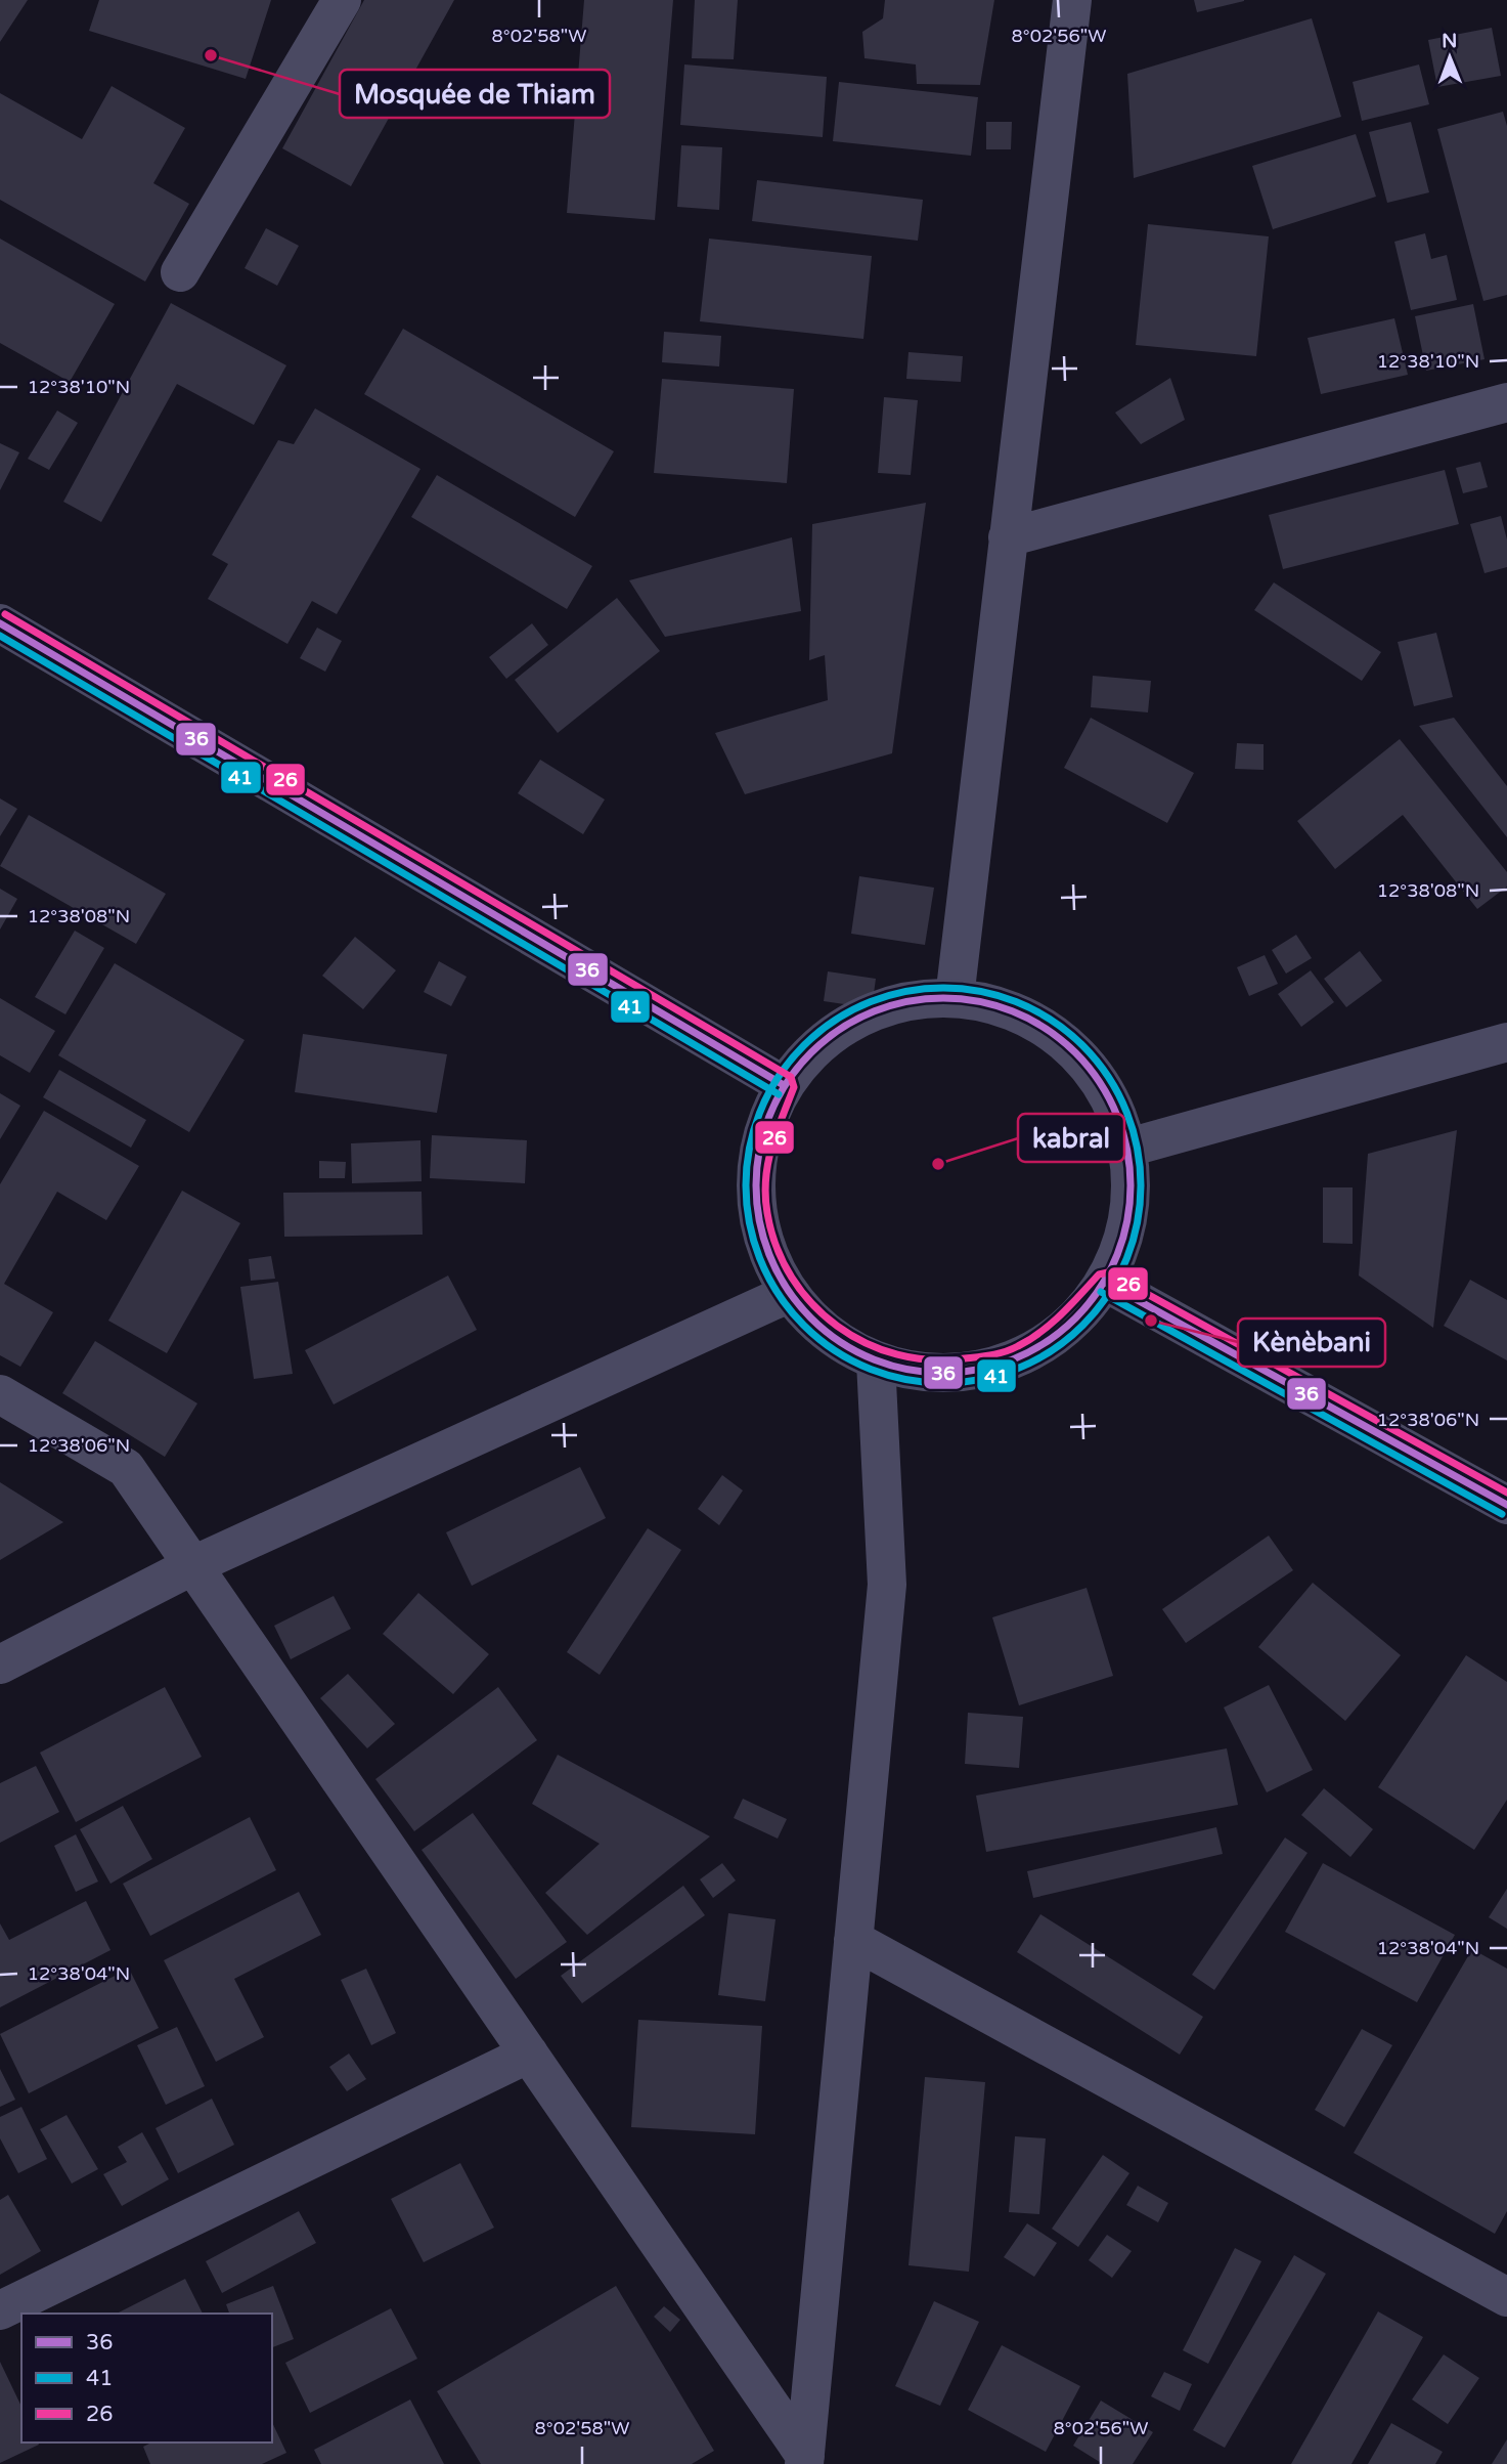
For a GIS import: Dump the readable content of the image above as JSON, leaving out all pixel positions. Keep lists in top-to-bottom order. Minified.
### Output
{"places":["Mosquée de Thiam","kabral","Kènèbani"],"lines":["transit line 26","transit line 36","transit line 41"],"legend":["36","41","26"],"north":"top","coordinates":["8°02'58\"W","8°02'56\"W","12°38'10\"N","12°38'08\"N","12°38'06\"N","12°38'04\"N"]}
